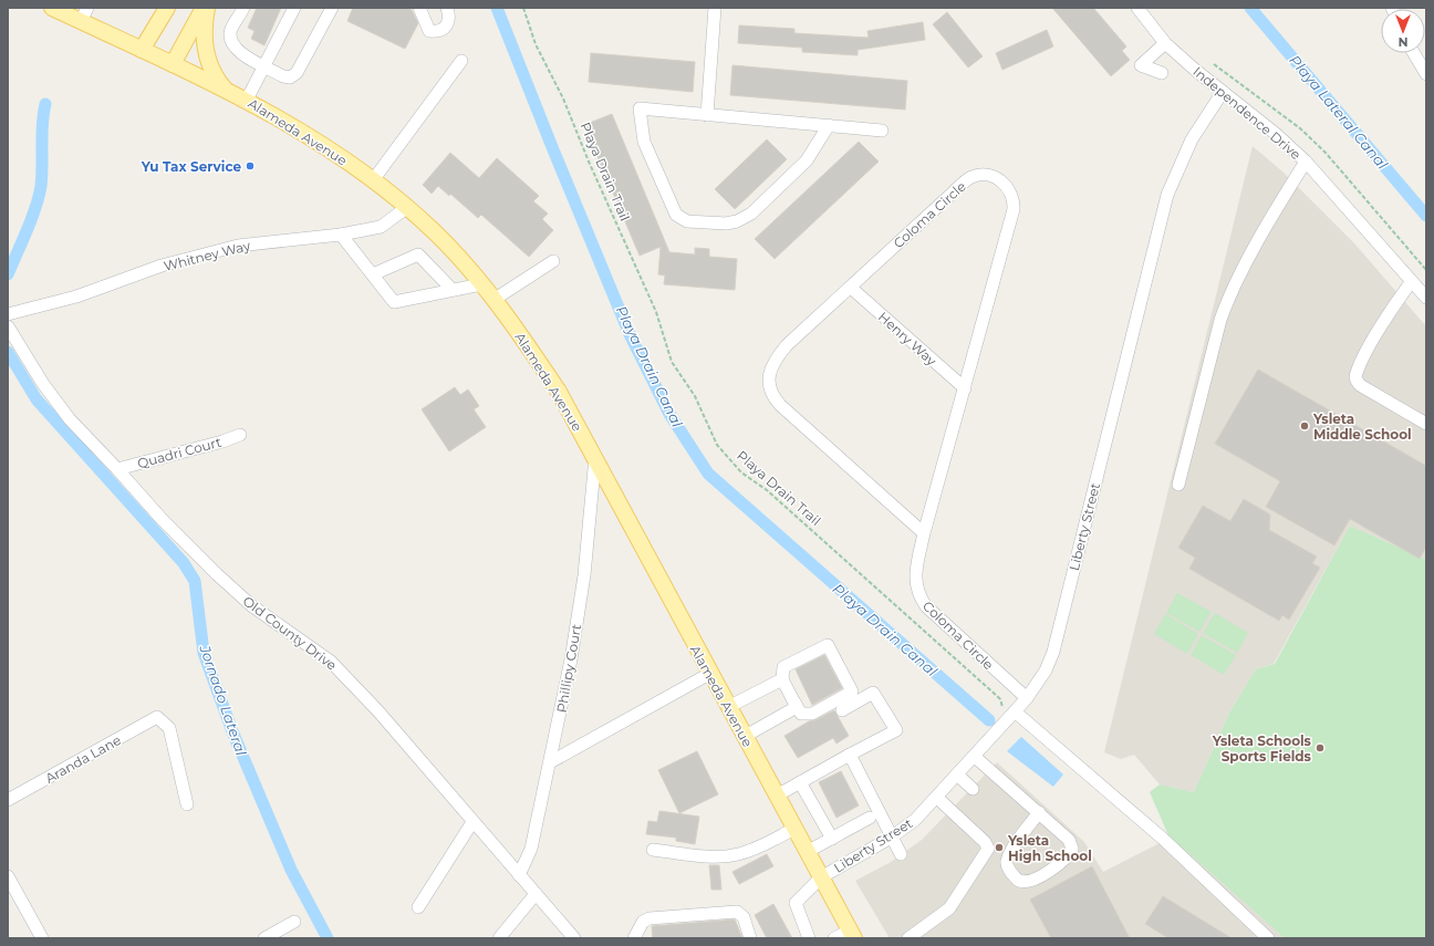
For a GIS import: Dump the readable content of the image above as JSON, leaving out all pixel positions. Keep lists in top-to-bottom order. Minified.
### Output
{"streets":{"main road":["Alameda Avenue"],"street":["Independence Drive","Coloma Circle","Whitney Way","Henry Way","Quadri Court","Liberty Street","Old County Drive","Phillipy Court","Aranda Lane"],"path":["Playa Drain Trail"]},"crossings":[["Independence Drive","Liberty Street"],["Alameda Avenue","Whitney Way"],["Alameda Avenue","Liberty Street"],["Alameda Avenue","Phillipy Court"],["Coloma Circle","Henry Way"],["Coloma Circle","Liberty Street"],["Quadri Court","Old County Drive"],["Old County Drive","Phillipy Court"]],"water":["Playa Lateral Canal","Playa Drain Canal","Jornado Lateral"],"places":["Yu Tax Service","Ysleta Middle School","Ysleta Schools Sports Fields","Ysleta High School"],"north":"bottom"}
